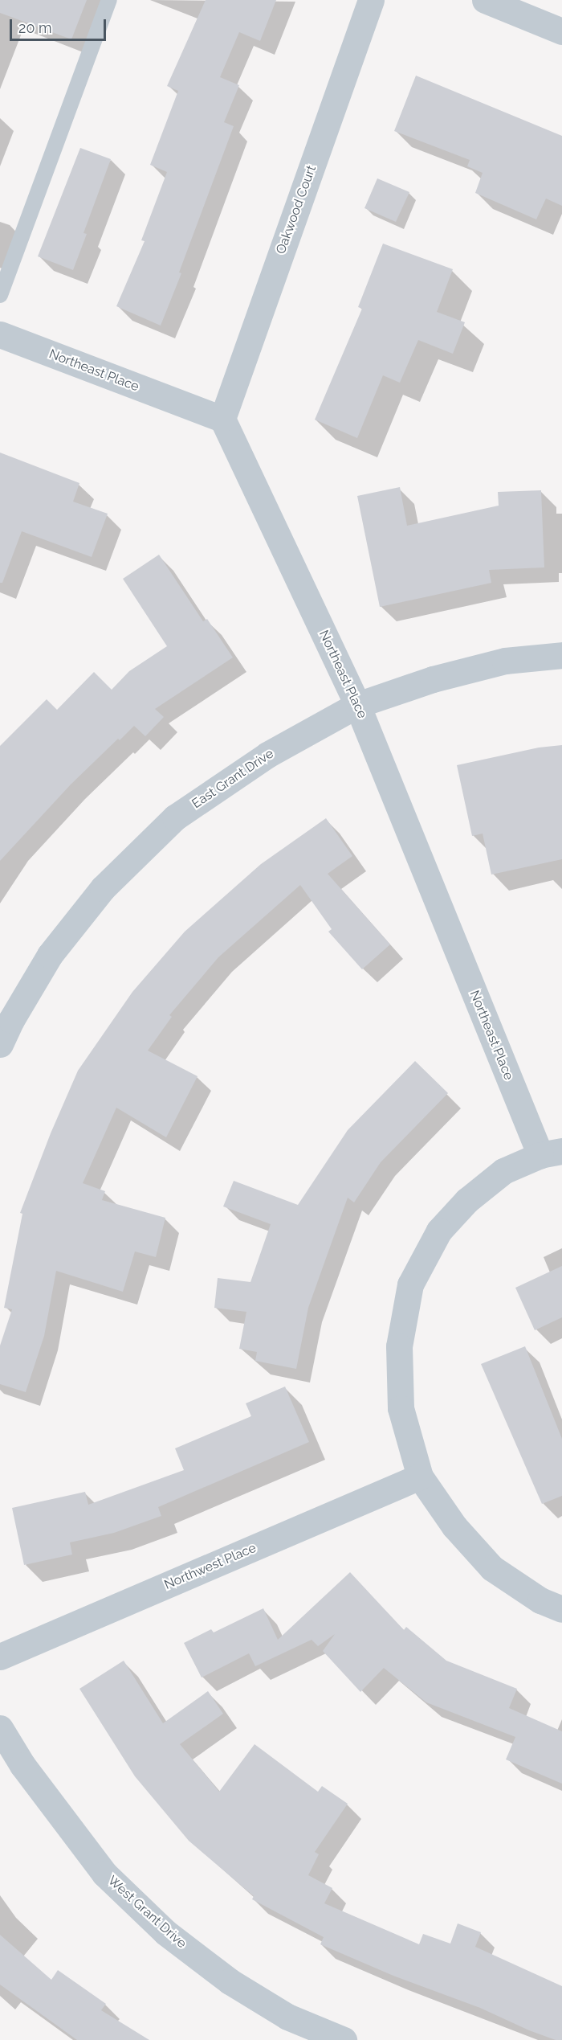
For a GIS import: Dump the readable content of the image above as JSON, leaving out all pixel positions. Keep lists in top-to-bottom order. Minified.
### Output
{"streets":{"street":["Oakwood Court","Northeast Place","East Grant Drive","Northwest Place","West Grant Drive"]},"crossings":[["Oakwood Court","Northeast Place"],["Northeast Place","East Grant Drive"]],"scale_bar":"20 m"}
